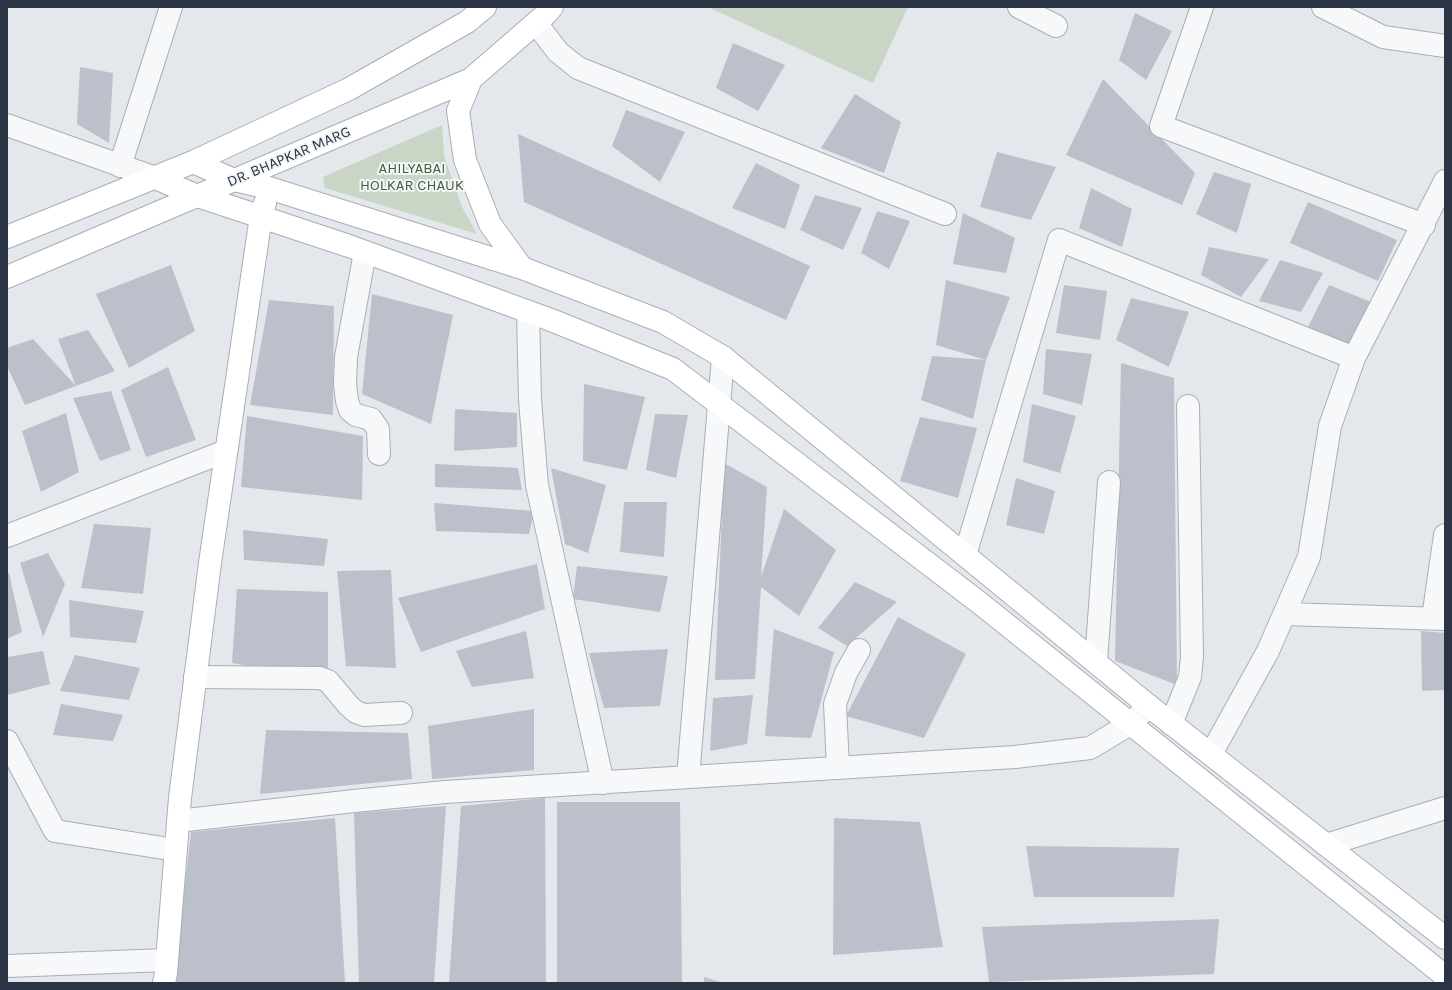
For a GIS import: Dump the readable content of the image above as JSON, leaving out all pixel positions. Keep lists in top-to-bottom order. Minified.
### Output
{"streets":{"main road":["DR. BHAPKAR MARG"]},"parks":["AHILYABAI HOLKAR CHAUK"]}
